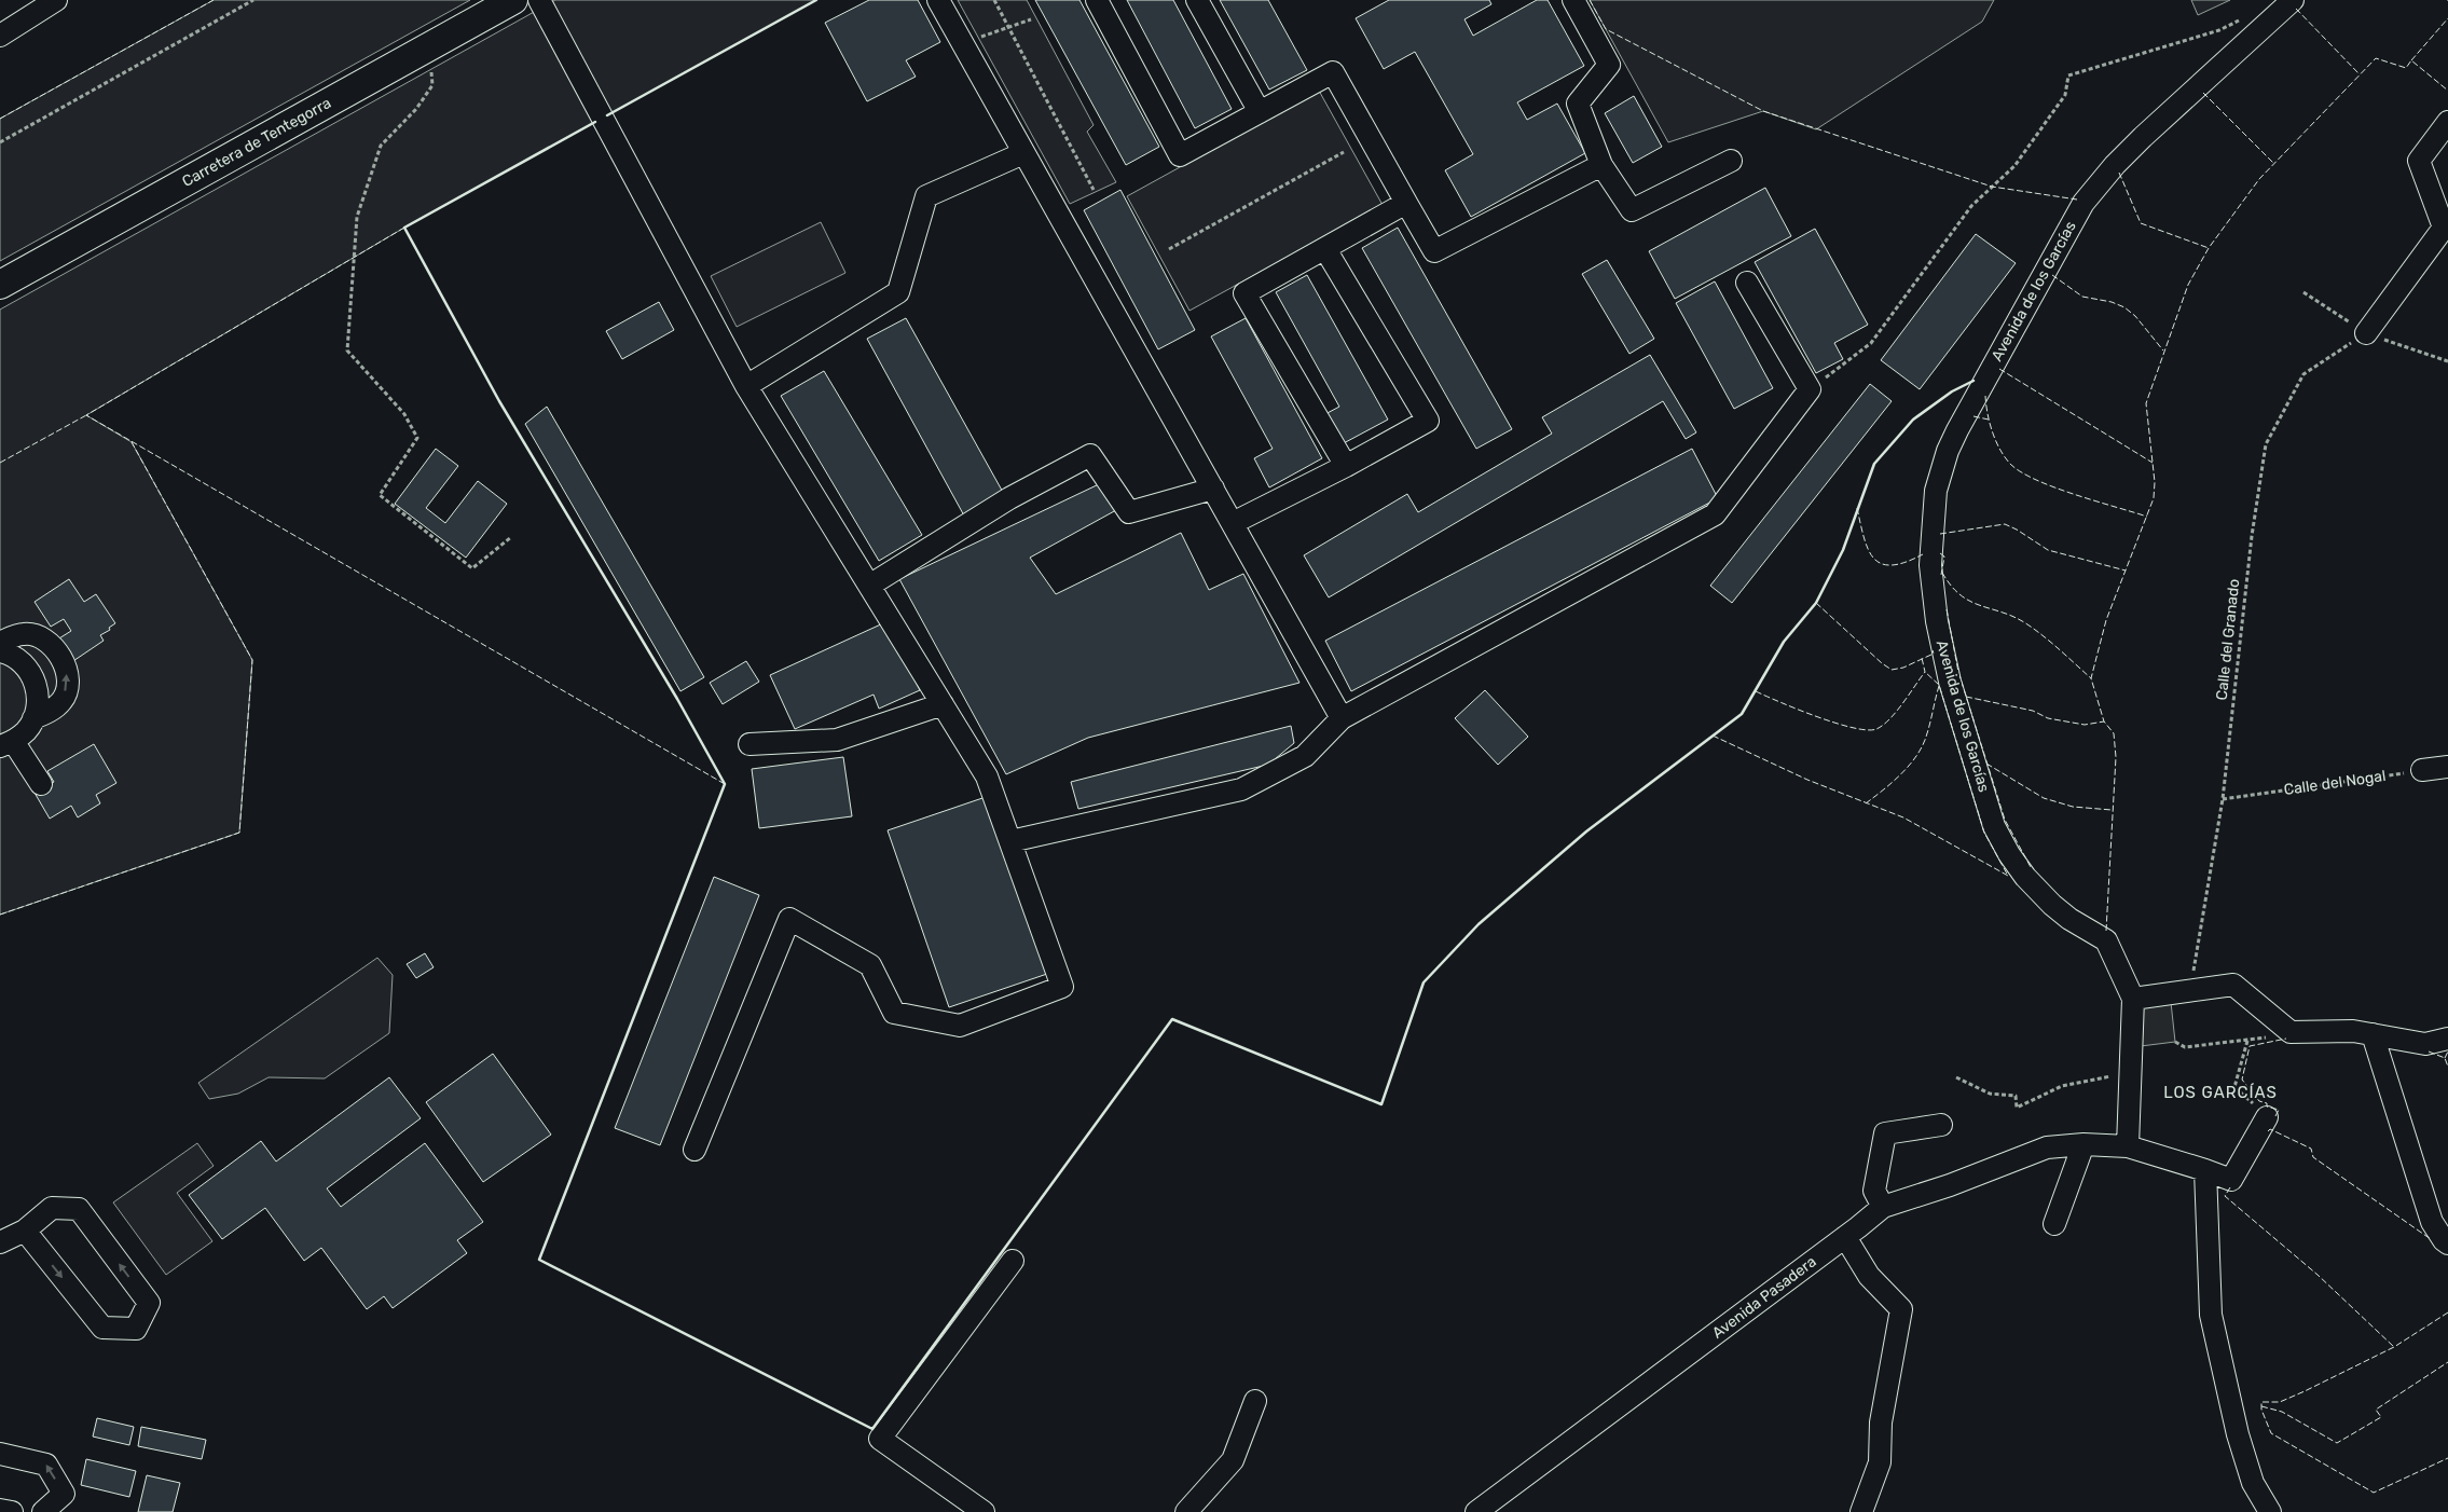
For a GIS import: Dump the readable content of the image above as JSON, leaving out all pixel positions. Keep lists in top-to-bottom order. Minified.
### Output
{"streets":{"main road":["Carretera de Tentegorra"],"street":["Avenida de los Garcías","Avenida Pasadera"],"path":["Calle del Granado","Calle del Nogal"]},"crossings":[["Avenida de los Garcías","Avenida Pasadera"],["Calle del Granado","Calle del Nogal"]],"districts":["LOS GARCÍAS"]}
